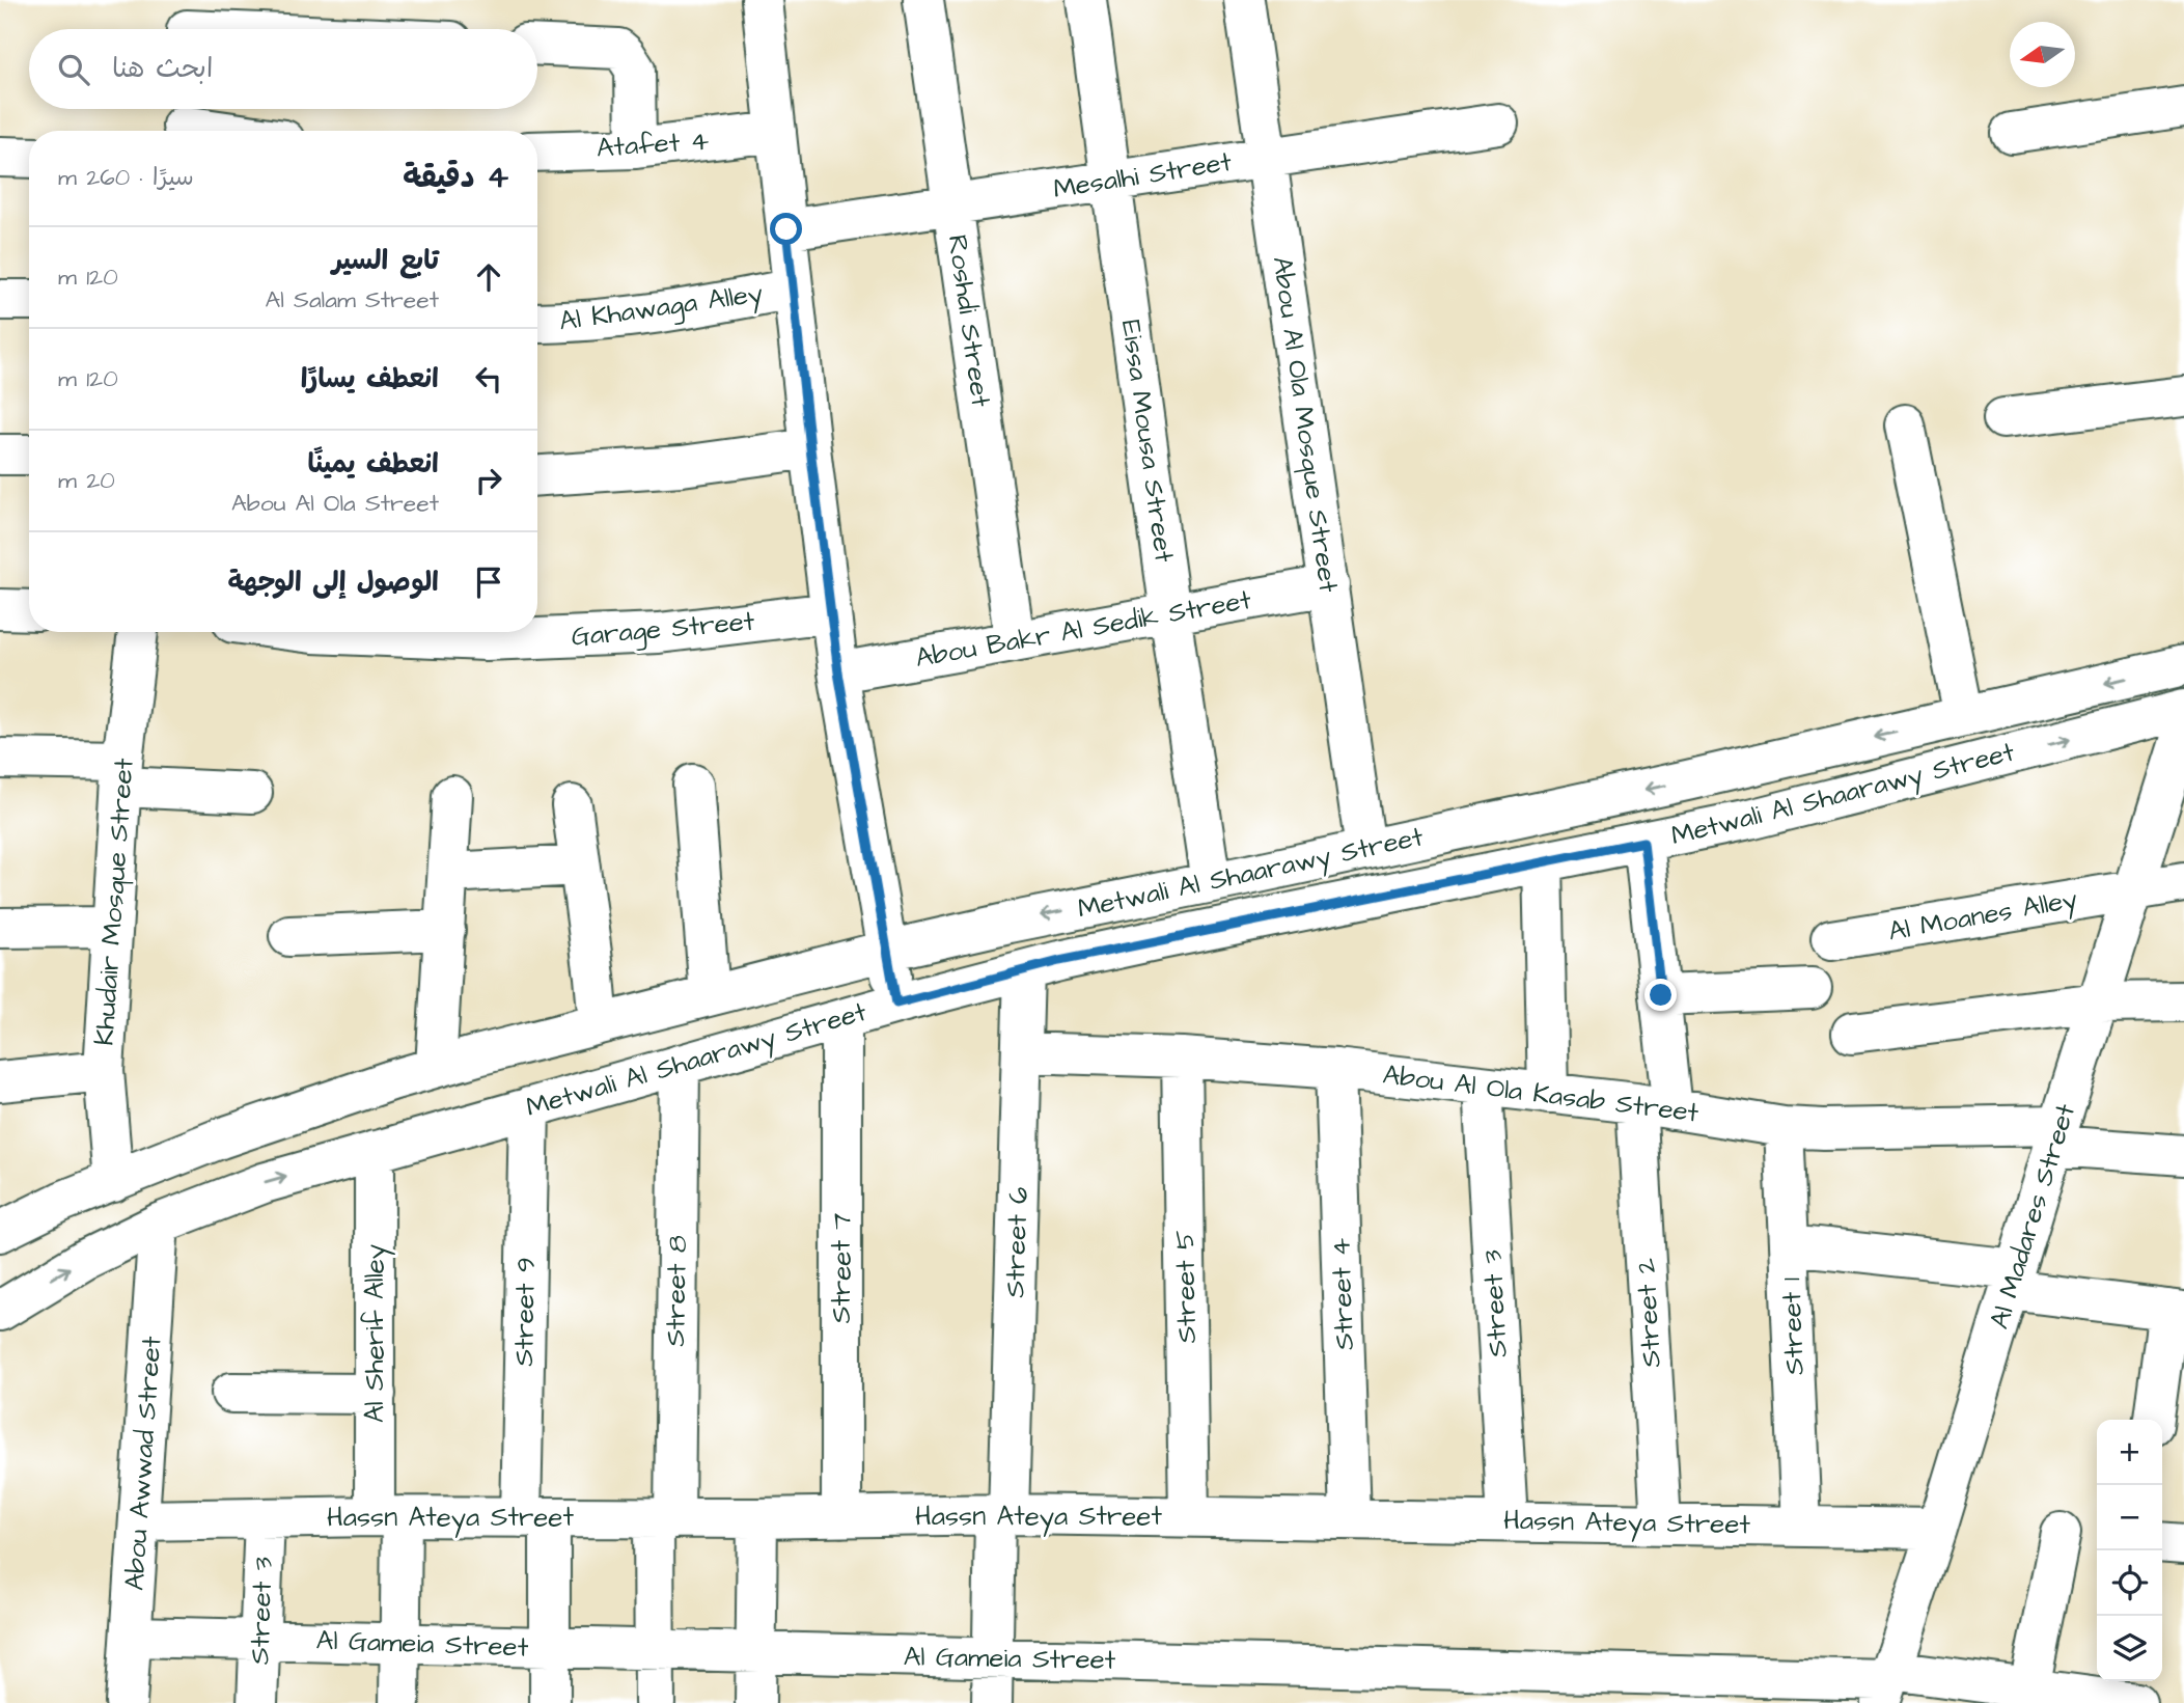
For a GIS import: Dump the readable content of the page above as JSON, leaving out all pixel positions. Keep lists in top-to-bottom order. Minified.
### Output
{"streets":{"street":["Atafet 4","Mesalhi Street","Al Khawaga Alley","Roshdi Street","Abou Al Ola Mosque Street","Eissa Mousa Street","Garage Street","Abou Bakr Al Sedik Street","Metwali Al Shaarawy Street","Khudair Mosque Street","Al Moanes Alley","Abou Al Ola Kasab Street","Al Madares Street","Street 6","Street 7","Street 5","Street 8","Street 4","Street 3","Street 9","Street 2","Street 1","Al Sherif Alley","Abou Awwad Street","Hassn Ateya Street","Al Gameia Street"]},"crossings":[["Mesalhi Street","Roshdi Street"],["Mesalhi Street","Abou Al Ola Mosque Street"],["Mesalhi Street","Eissa Mousa Street"],["Roshdi Street","Abou Bakr Al Sedik Street"],["Abou Al Ola Mosque Street","Abou Bakr Al Sedik Street"],["Abou Al Ola Mosque Street","Metwali Al Shaarawy Street"],["Eissa Mousa Street","Abou Bakr Al Sedik Street"],["Eissa Mousa Street","Metwali Al Shaarawy Street"],["Metwali Al Shaarawy Street","Khudair Mosque Street"],["Metwali Al Shaarawy Street","Street 6"],["Metwali Al Shaarawy Street","Street 7"],["Metwali Al Shaarawy Street","Street 8"],["Metwali Al Shaarawy Street","Street 9"],["Metwali Al Shaarawy Street","Street 2"],["Metwali Al Shaarawy Street","Al Sherif Alley"],["Metwali Al Shaarawy Street","Abou Awwad Street"],["Al Moanes Alley","Al Madares Street"],["Abou Al Ola Kasab Street","Al Madares Street"],["Abou Al Ola Kasab Street","Street 6"],["Abou Al Ola Kasab Street","Street 5"],["Abou Al Ola Kasab Street","Street 4"],["Abou Al Ola Kasab Street","Street 3"],["Abou Al Ola Kasab Street","Street 2"],["Abou Al Ola Kasab Street","Street 1"],["Al Madares Street","Hassn Ateya Street"],["Al Madares Street","Al Gameia Street"],["Street 6","Hassn Ateya Street"],["Street 6","Al Gameia Street"],["Street 7","Hassn Ateya Street"],["Street 5","Hassn Ateya Street"],["Street 8","Hassn Ateya Street"],["Street 8","Al Gameia Street"],["Street 4","Hassn Ateya Street"],["Street 3","Hassn Ateya Street"],["Street 3","Al Gameia Street"],["Street 9","Hassn Ateya Street"],["Street 9","Al Gameia Street"],["Street 2","Hassn Ateya Street"],["Street 1","Hassn Ateya Street"],["Al Sherif Alley","Hassn Ateya Street"],["Abou Awwad Street","Hassn Ateya Street"],["Abou Awwad Street","Al Gameia Street"]],"north":"left","page":{"search":"ابحث هنا","heading":["4 دقيقة","سيرًا · 260 m"],"list":[["تابع السير","Al Salam Street","120 m"],["انعطف يسارًا","120 m"],["انعطف يمينًا","Abou Al Ola Street","20 m"],"الوصول إلى الوجهة"],"map_buttons":["+","−"]}}
